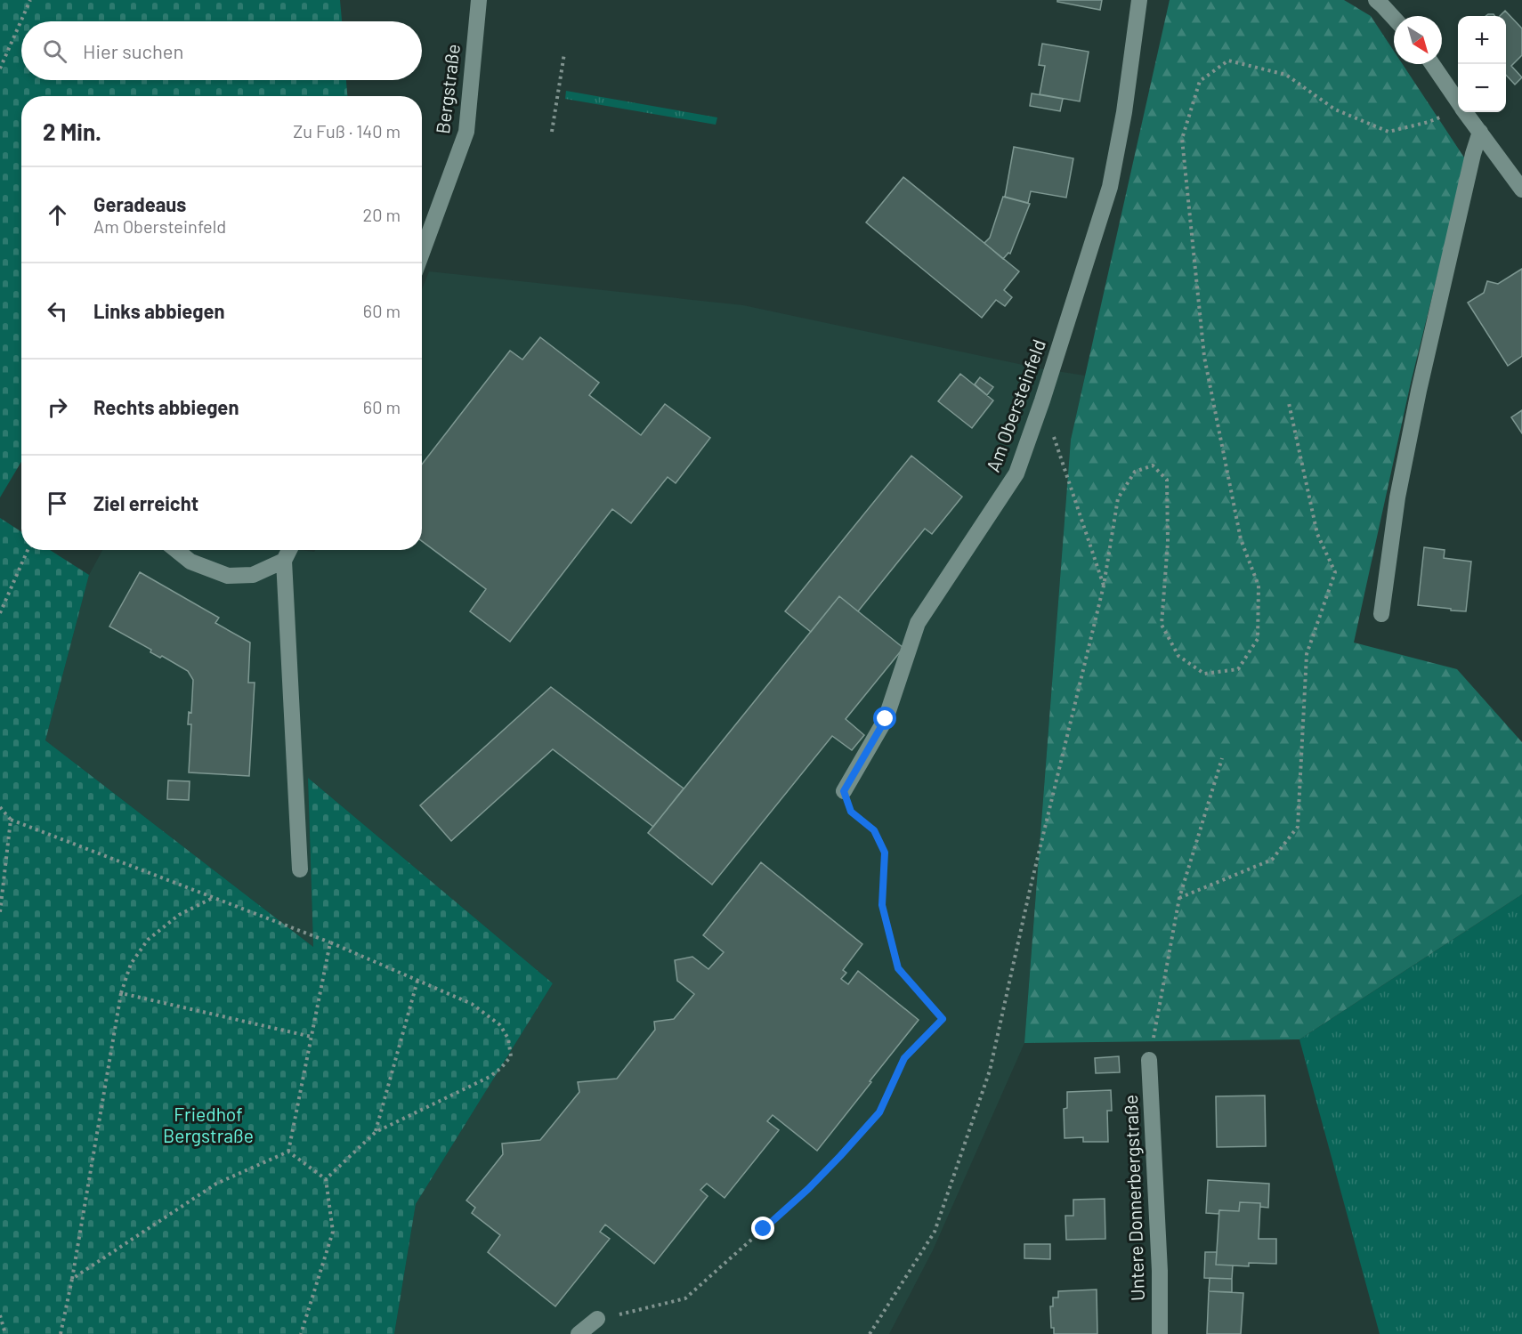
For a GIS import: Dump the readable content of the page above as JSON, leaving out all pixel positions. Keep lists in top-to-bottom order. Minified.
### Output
{"streets":{"street":["Bergstraße","Am Obersteinfeld","Untere Donnerbergstraße"]},"parks":["Friedhof Bergstraße"],"north":"bottom right","page":{"map_buttons":["+","−"],"search":"Hier suchen","heading":["2 Min.","Zu Fuß · 140 m"],"list":[["Geradeaus","Am Obersteinfeld","20 m"],["Links abbiegen","60 m"],["Rechts abbiegen","60 m"],"Ziel erreicht"]}}
